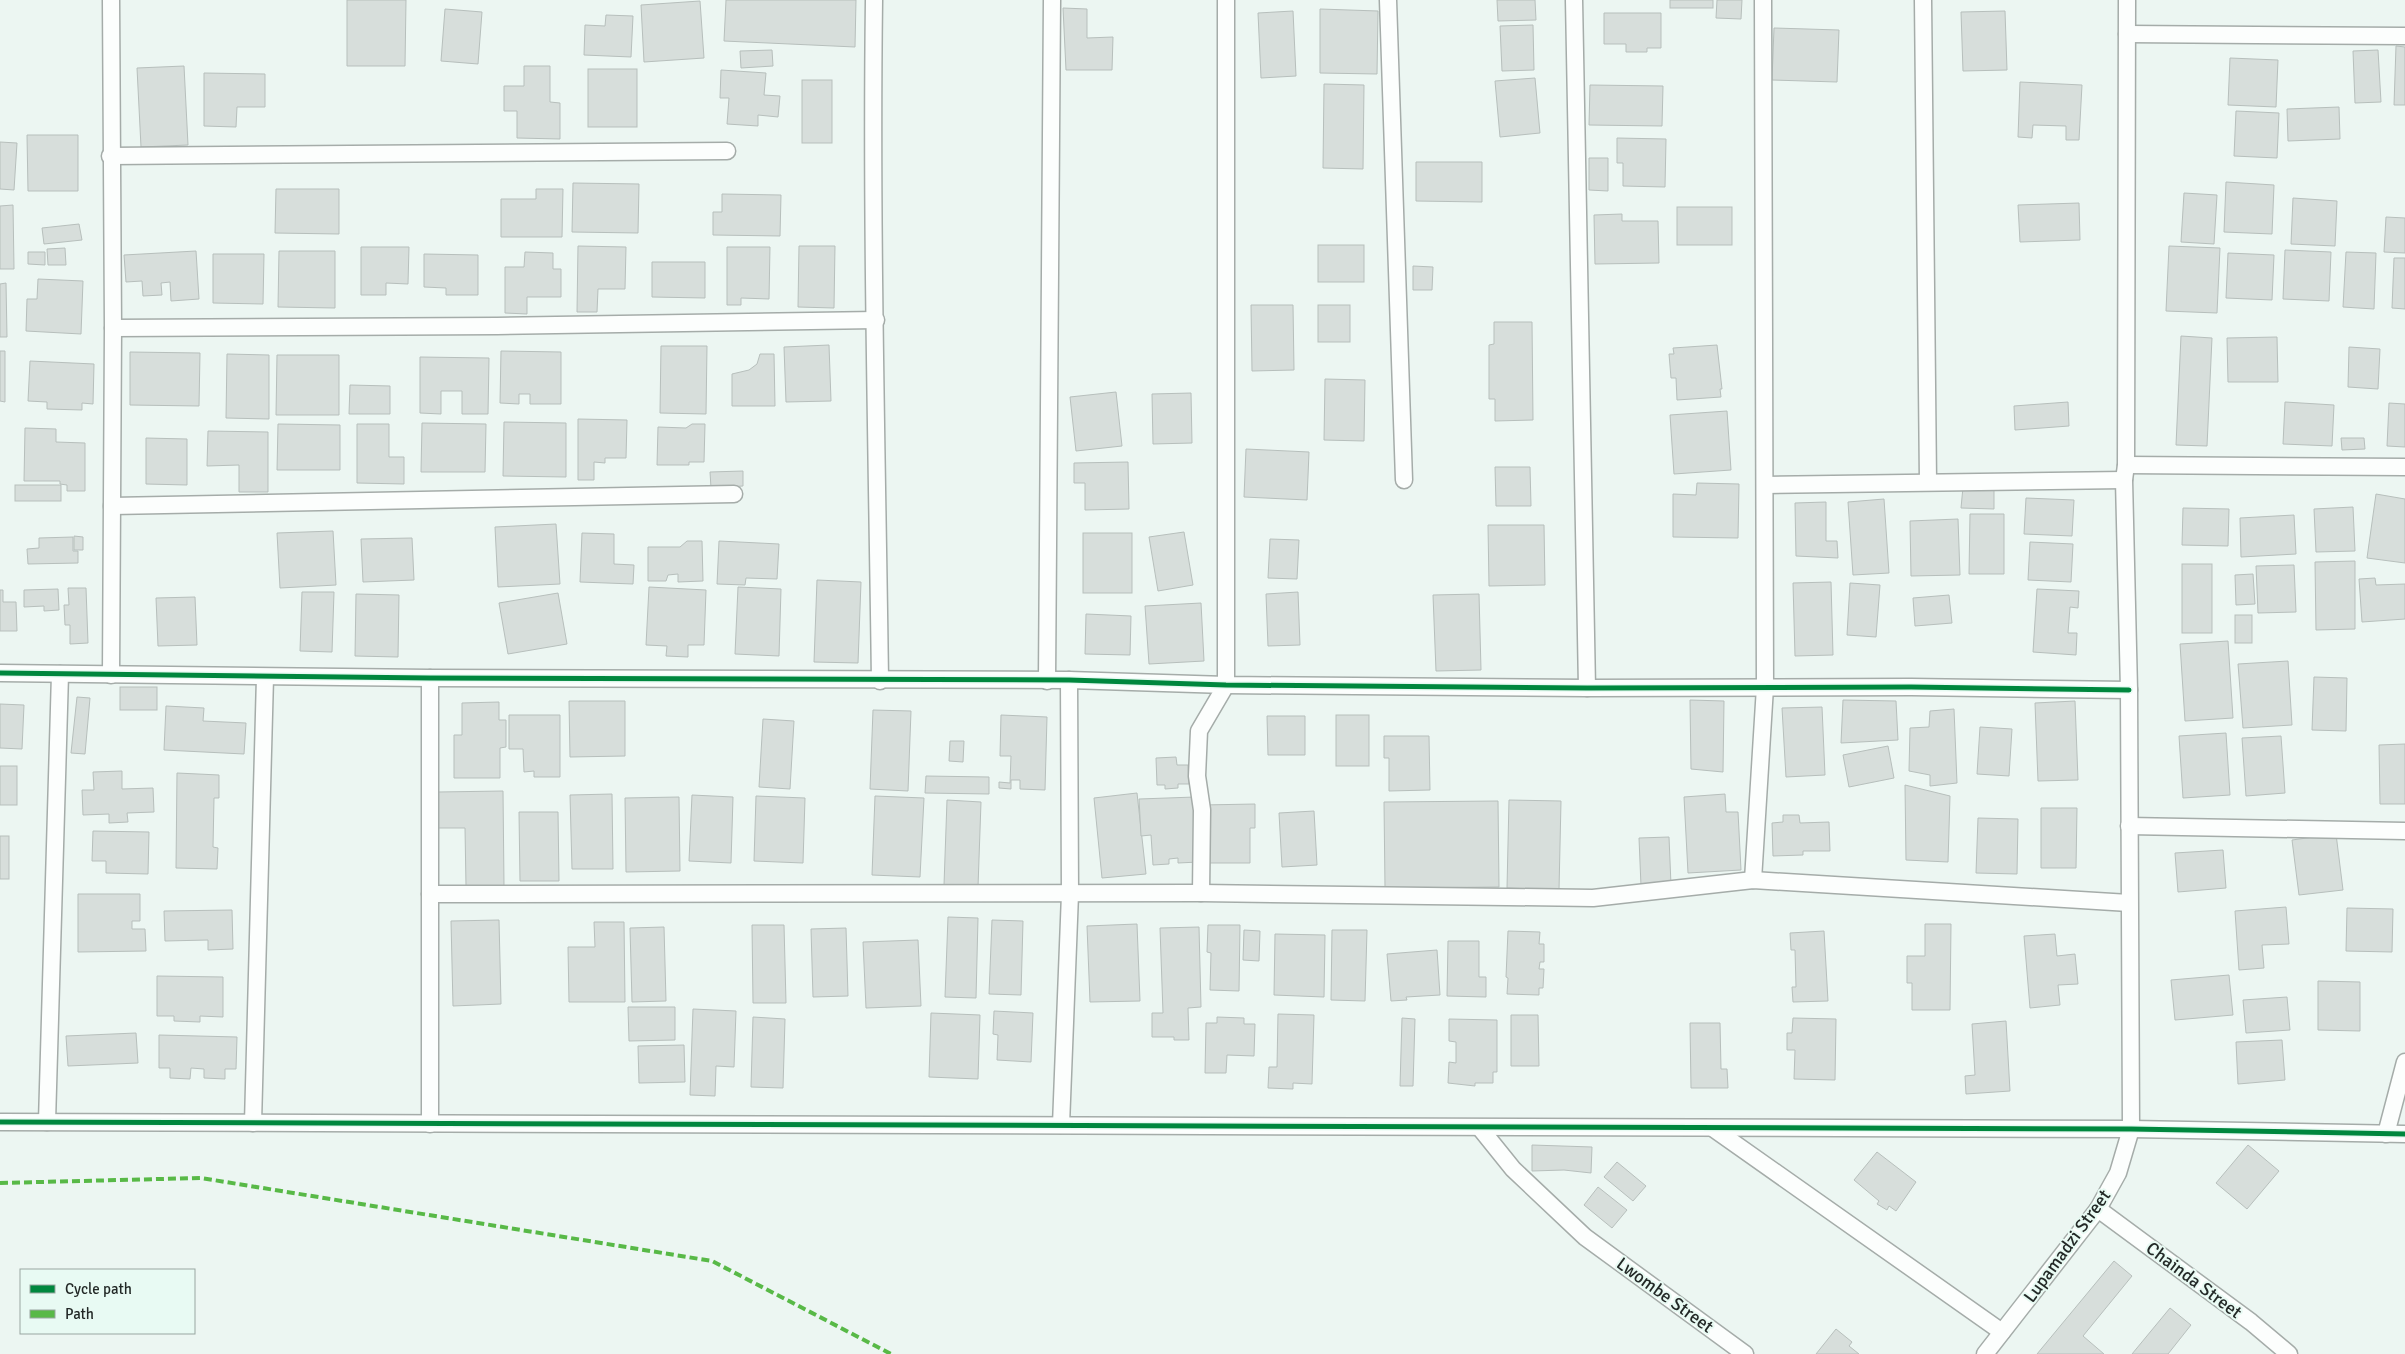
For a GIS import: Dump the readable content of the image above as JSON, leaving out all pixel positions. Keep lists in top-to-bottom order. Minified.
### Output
{"streets":{"street":["Lupamadzi Street","Chainda Street","Lwombe Street"]},"crossings":[["Lupamadzi Street","Chainda Street"]],"legend":["Cycle path","Path"]}
